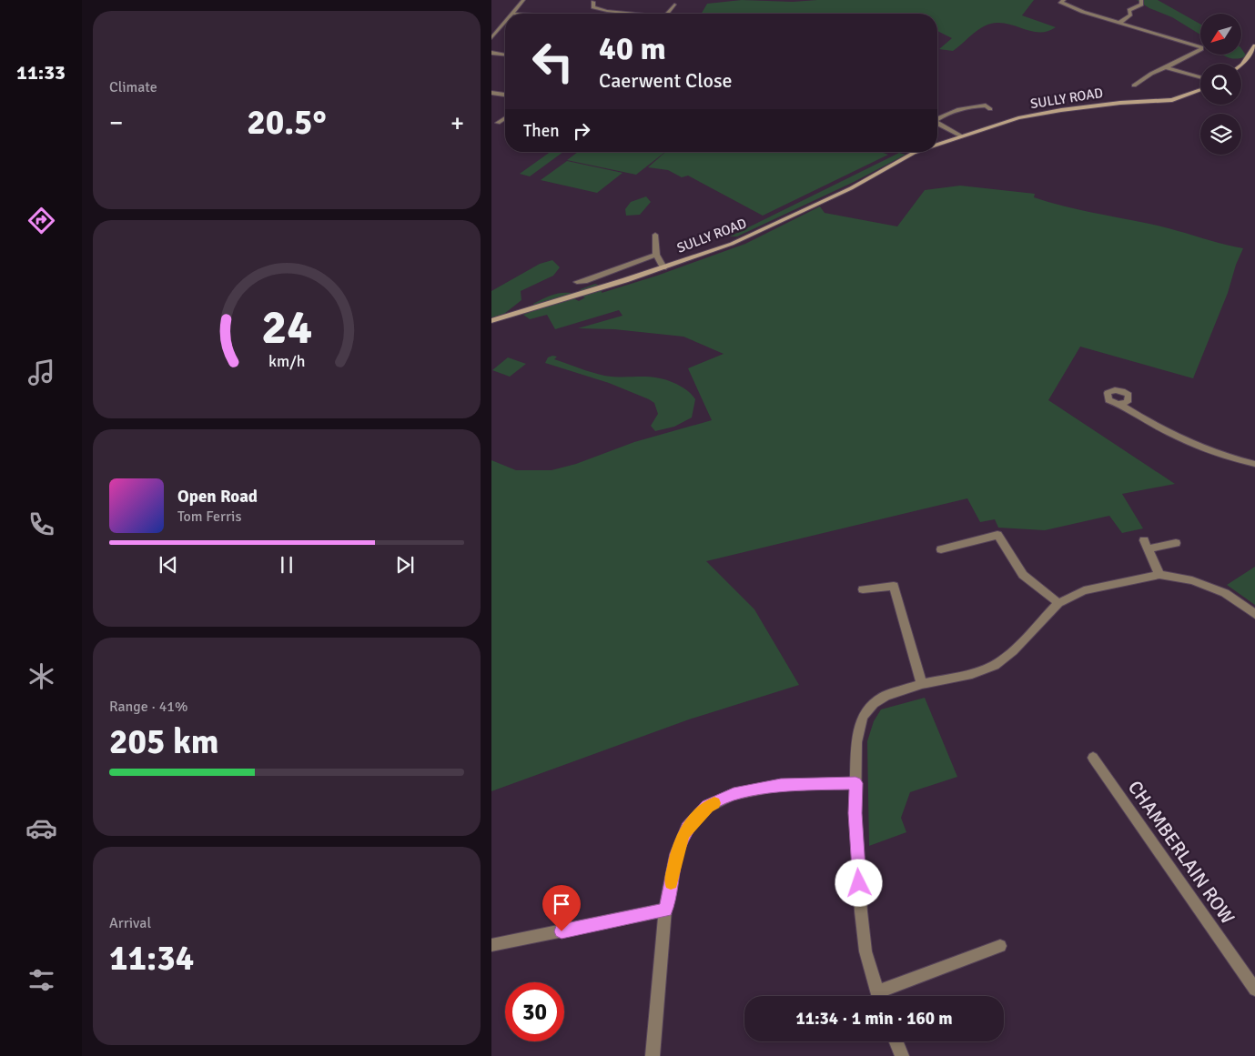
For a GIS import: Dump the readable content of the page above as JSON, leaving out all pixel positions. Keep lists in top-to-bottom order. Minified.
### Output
{"streets":{"street":["SULLY ROAD","CHAMBERLAIN ROW"]},"north":"bottom left","page":{"tabs":"11:33","tile":["Climate",["Range · 41%","205 km"],["Arrival","11:34"]],"turn":["40 m","Caerwent Close"],"heat":["−","20.5°","+"],"then":"Then","song":["Open Road","Tom Ferris"],"limit":"30","trip":"11:34 · 1 min · 160 m","gauge":["24","km/h"]}}
